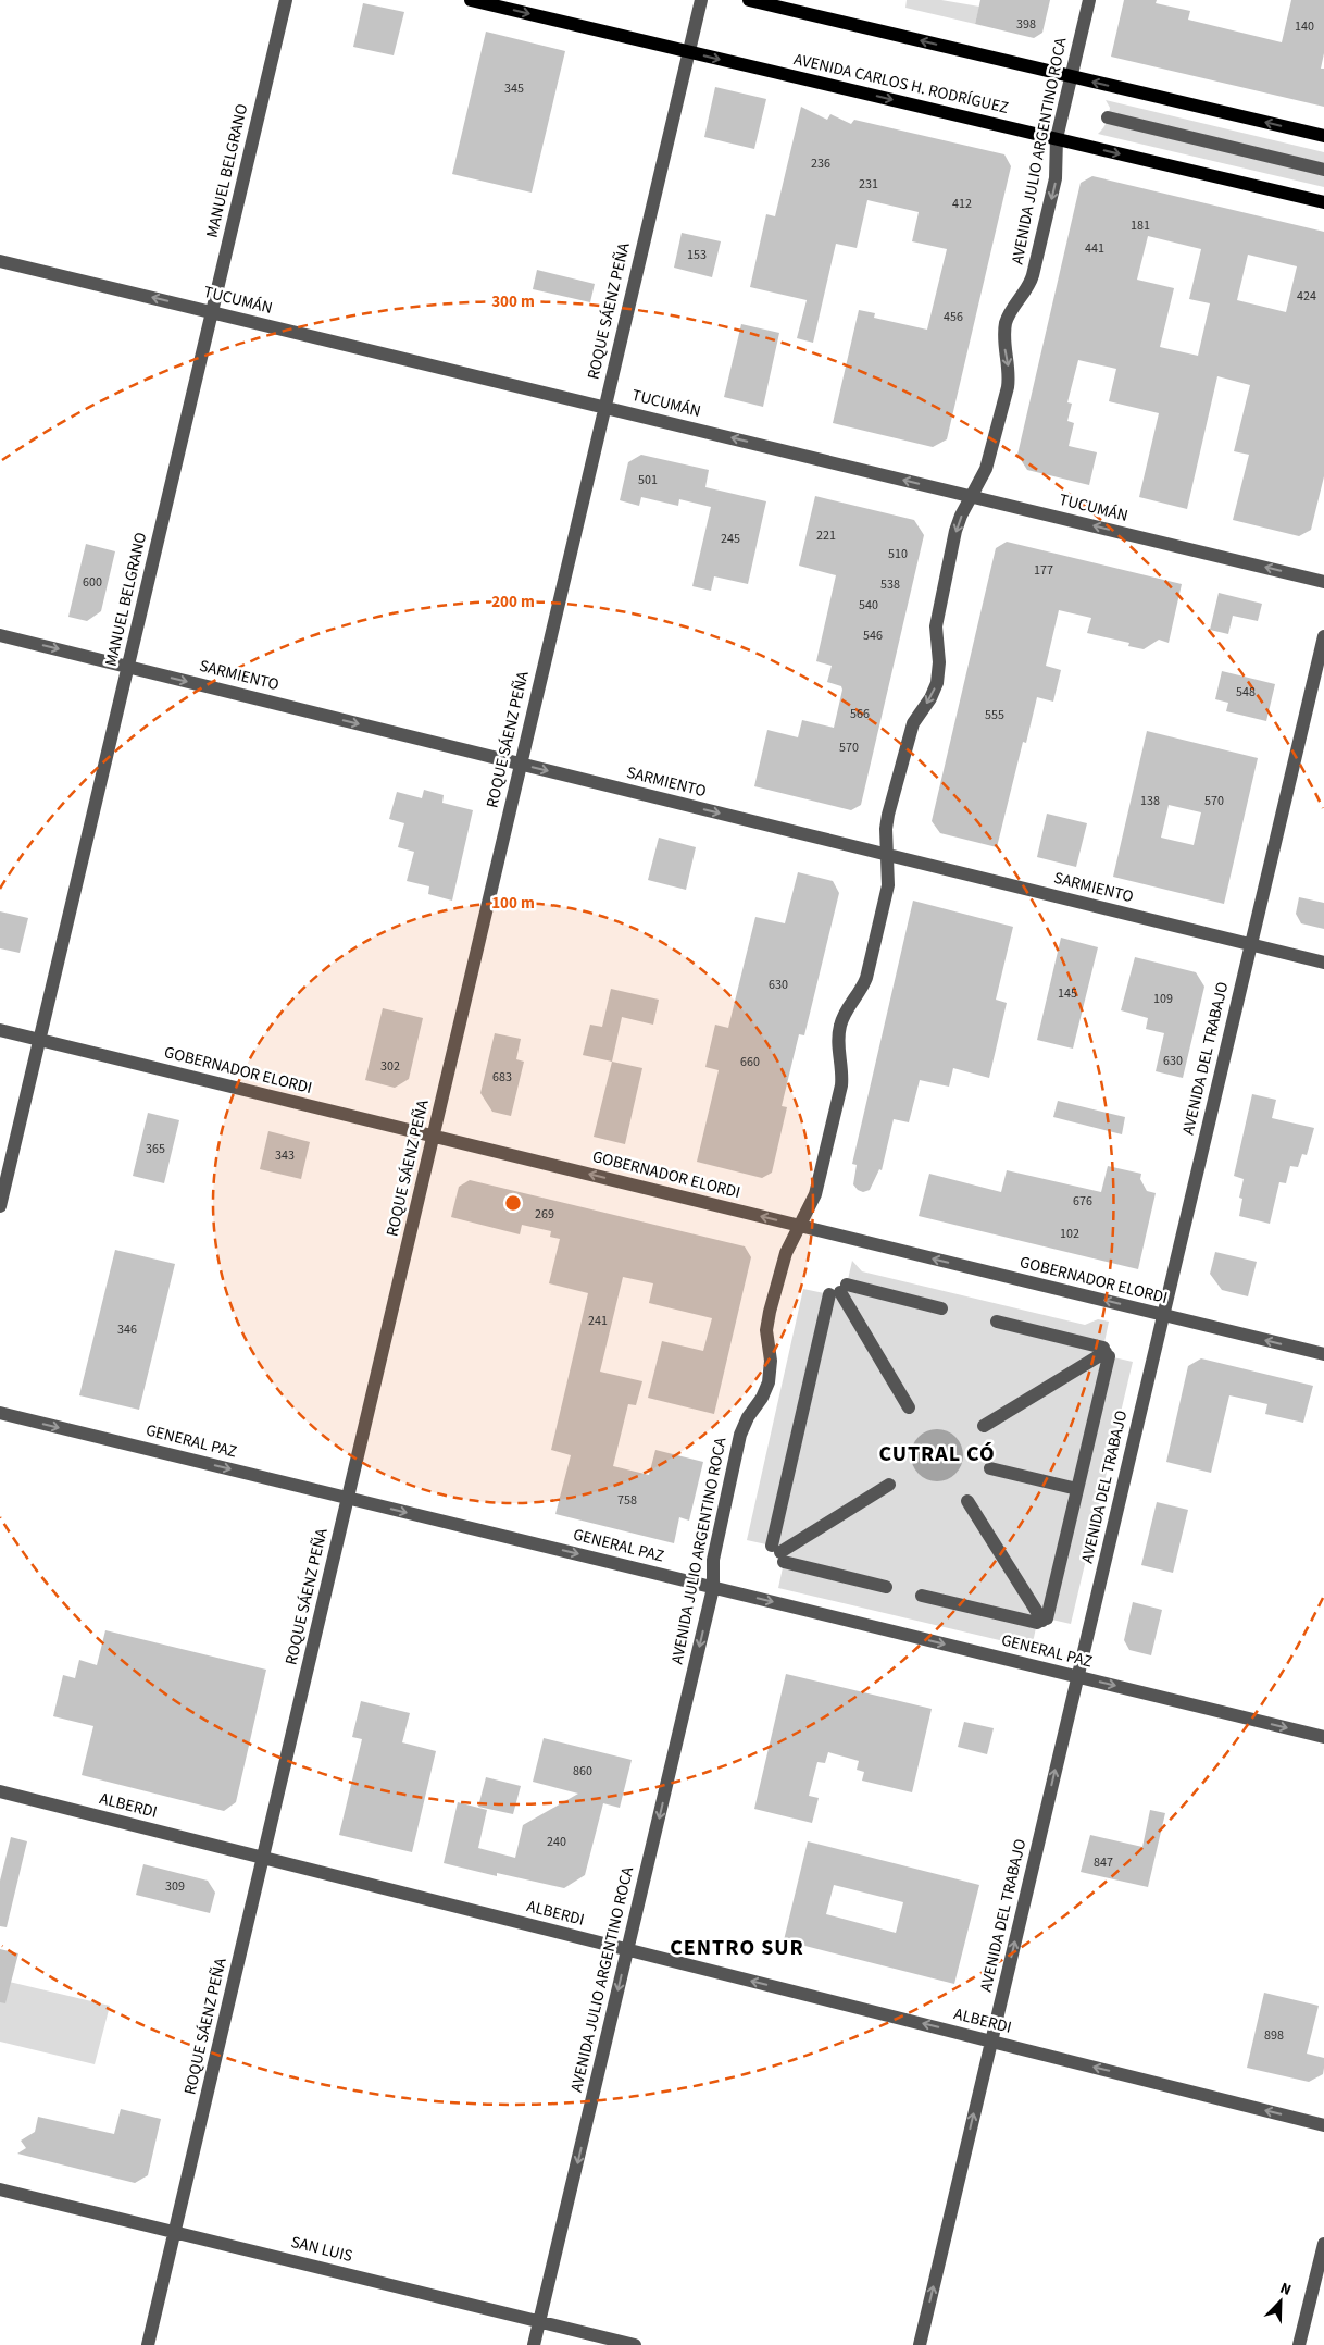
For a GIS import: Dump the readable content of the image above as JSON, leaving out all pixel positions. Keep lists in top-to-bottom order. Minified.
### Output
{"streets":{"main road":["AVENIDA CARLOS H. RODRÍGUEZ"],"street":["AVENIDA JULIO ARGENTINO ROCA","MANUEL BELGRANO","TUCUMÁN","ROQUE SÁENZ PEÑA","SARMIENTO","AVENIDA DEL TRABAJO","GOBERNADOR ELORDI","GENERAL PAZ","ALBERDI","SAN LUIS"]},"crossings":[["AVENIDA CARLOS H. RODRÍGUEZ","AVENIDA JULIO ARGENTINO ROCA"],["AVENIDA CARLOS H. RODRÍGUEZ","ROQUE SÁENZ PEÑA"],["AVENIDA JULIO ARGENTINO ROCA","TUCUMÁN"],["AVENIDA JULIO ARGENTINO ROCA","SARMIENTO"],["AVENIDA JULIO ARGENTINO ROCA","GOBERNADOR ELORDI"],["AVENIDA JULIO ARGENTINO ROCA","GENERAL PAZ"],["AVENIDA JULIO ARGENTINO ROCA","ALBERDI"],["AVENIDA JULIO ARGENTINO ROCA","SAN LUIS"],["MANUEL BELGRANO","TUCUMÁN"],["MANUEL BELGRANO","SARMIENTO"],["MANUEL BELGRANO","GOBERNADOR ELORDI"],["TUCUMÁN","ROQUE SÁENZ PEÑA"],["ROQUE SÁENZ PEÑA","SARMIENTO"],["ROQUE SÁENZ PEÑA","GOBERNADOR ELORDI"],["ROQUE SÁENZ PEÑA","GENERAL PAZ"],["ROQUE SÁENZ PEÑA","ALBERDI"],["ROQUE SÁENZ PEÑA","SAN LUIS"],["SARMIENTO","AVENIDA DEL TRABAJO"],["AVENIDA DEL TRABAJO","GOBERNADOR ELORDI"],["AVENIDA DEL TRABAJO","GENERAL PAZ"],["AVENIDA DEL TRABAJO","ALBERDI"]],"one_way":["AVENIDA JULIO ARGENTINO ROCA","TUCUMÁN","SARMIENTO","AVENIDA DEL TRABAJO","GOBERNADOR ELORDI","GENERAL PAZ","ALBERDI"],"districts":["CUTRAL CÓ","CENTRO SUR"],"house_numbers":["398","140","345","236","231","412","181","441","153","424","456","501","221","245","510","177","600","538","540","546","548","566","555","570","138","570","630","145","109","630","660","302","683","365","343","676","269","102","241","346","758","860","240","847","309","898"],"north":"top right","rings":["300 m","200 m","100 m"]}
